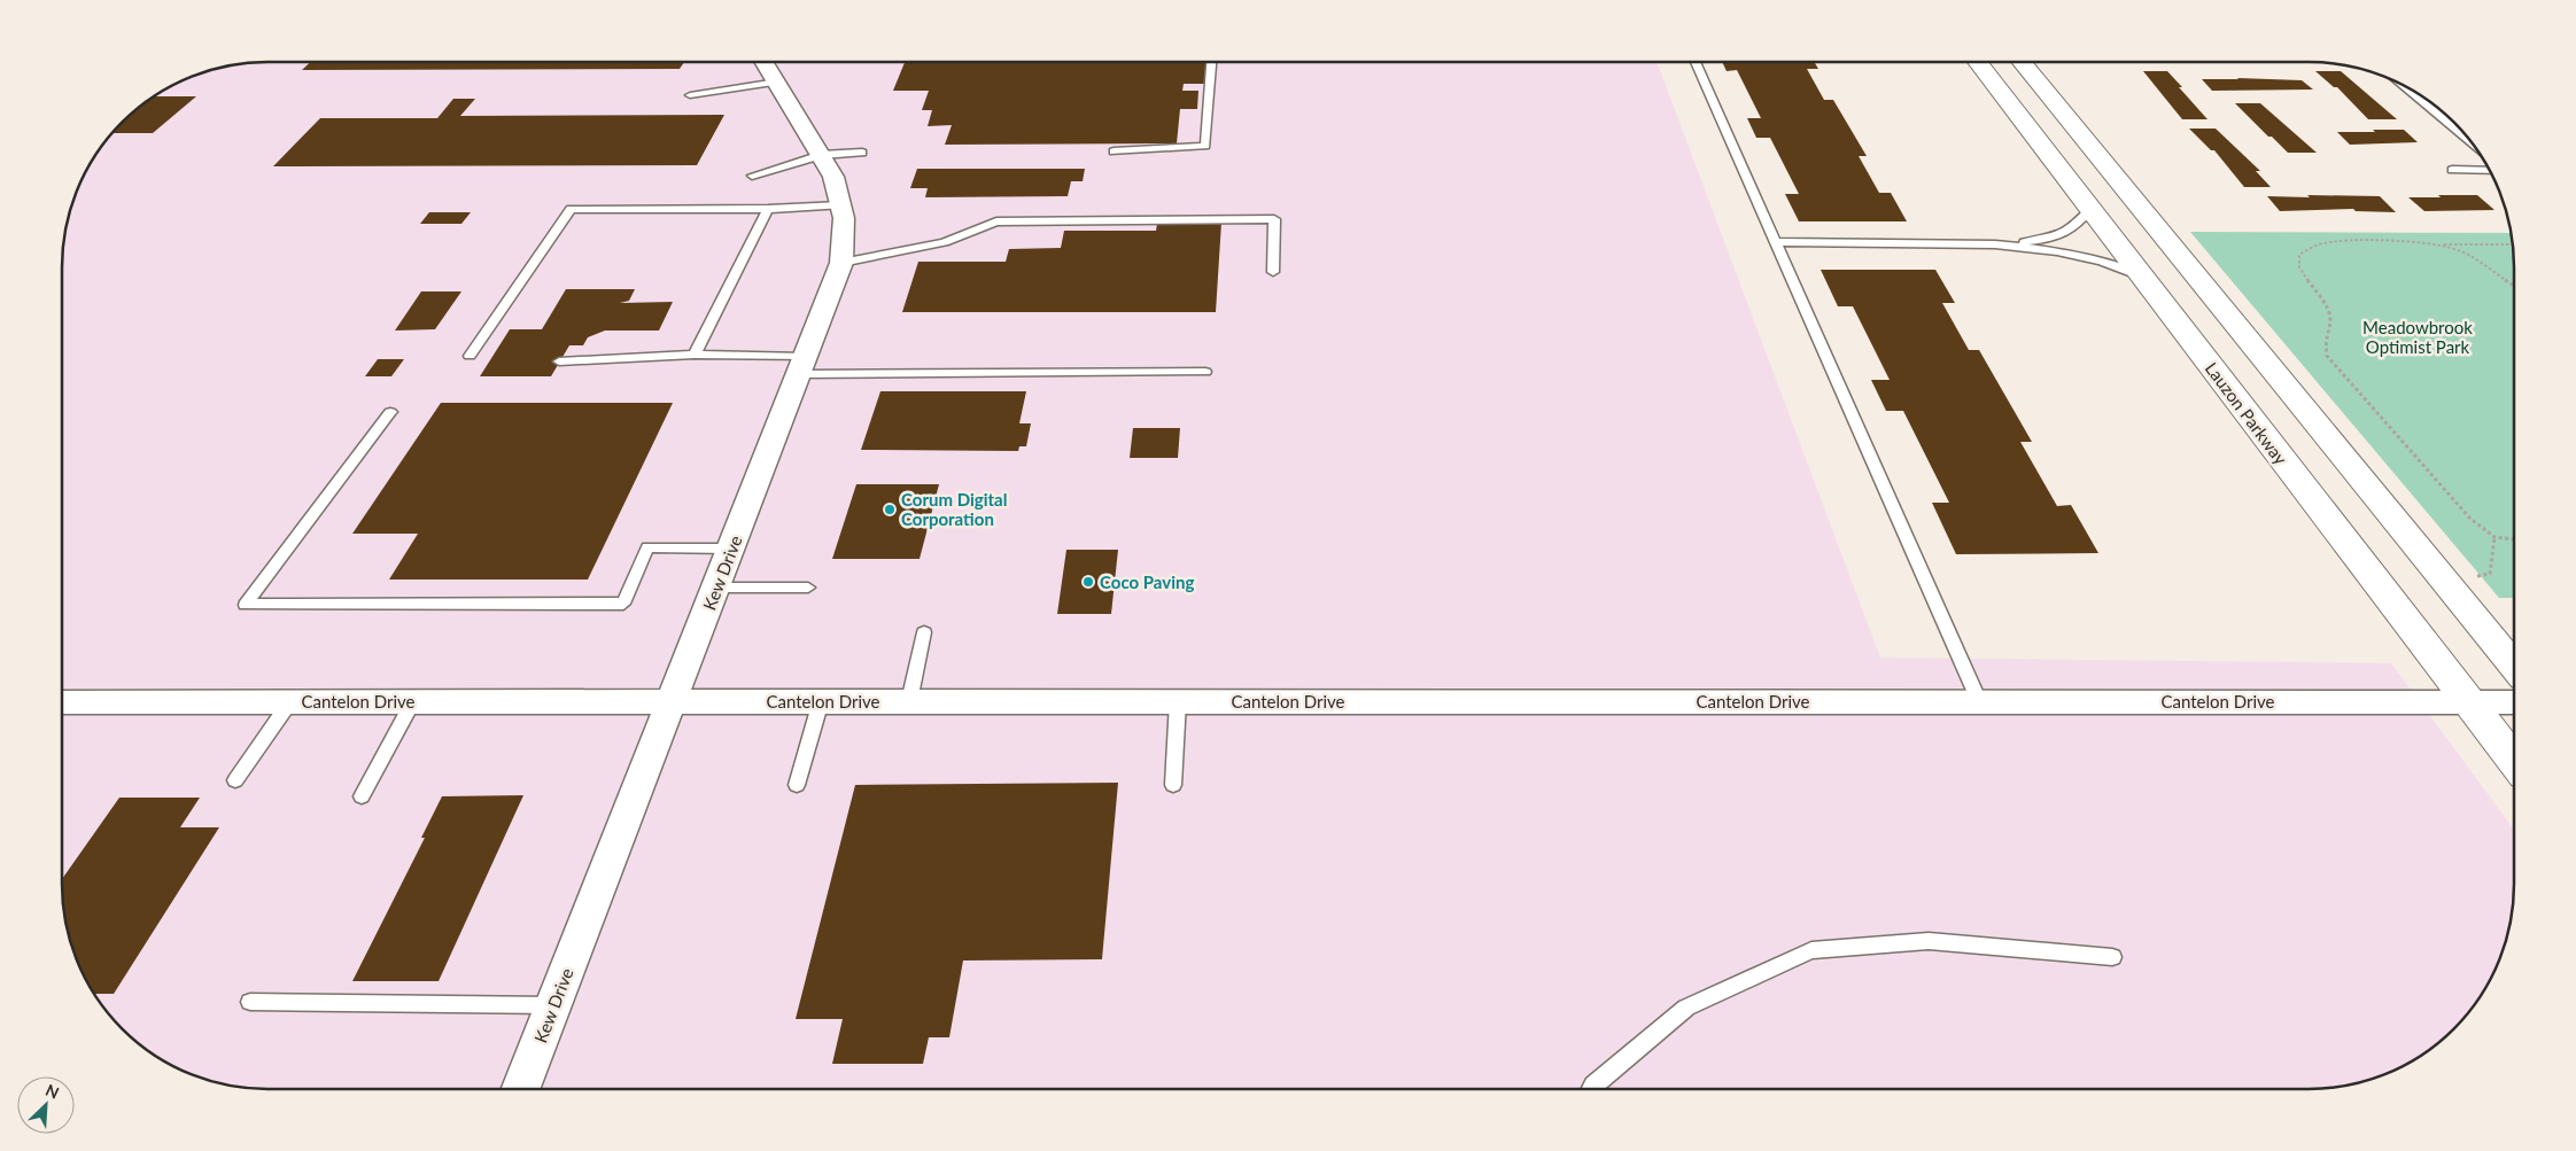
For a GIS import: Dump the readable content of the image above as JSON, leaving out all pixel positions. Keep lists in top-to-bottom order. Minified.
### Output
{"streets":{"main road":["Lauzon Parkway"],"street":["Kew Drive","Cantelon Drive"]},"crossings":[["Lauzon Parkway","Cantelon Drive"],["Kew Drive","Cantelon Drive"]],"parks":["Meadowbrook Optimist Park"],"places":["Corum Digital Corporation","Coco Paving"],"north":"top right"}
